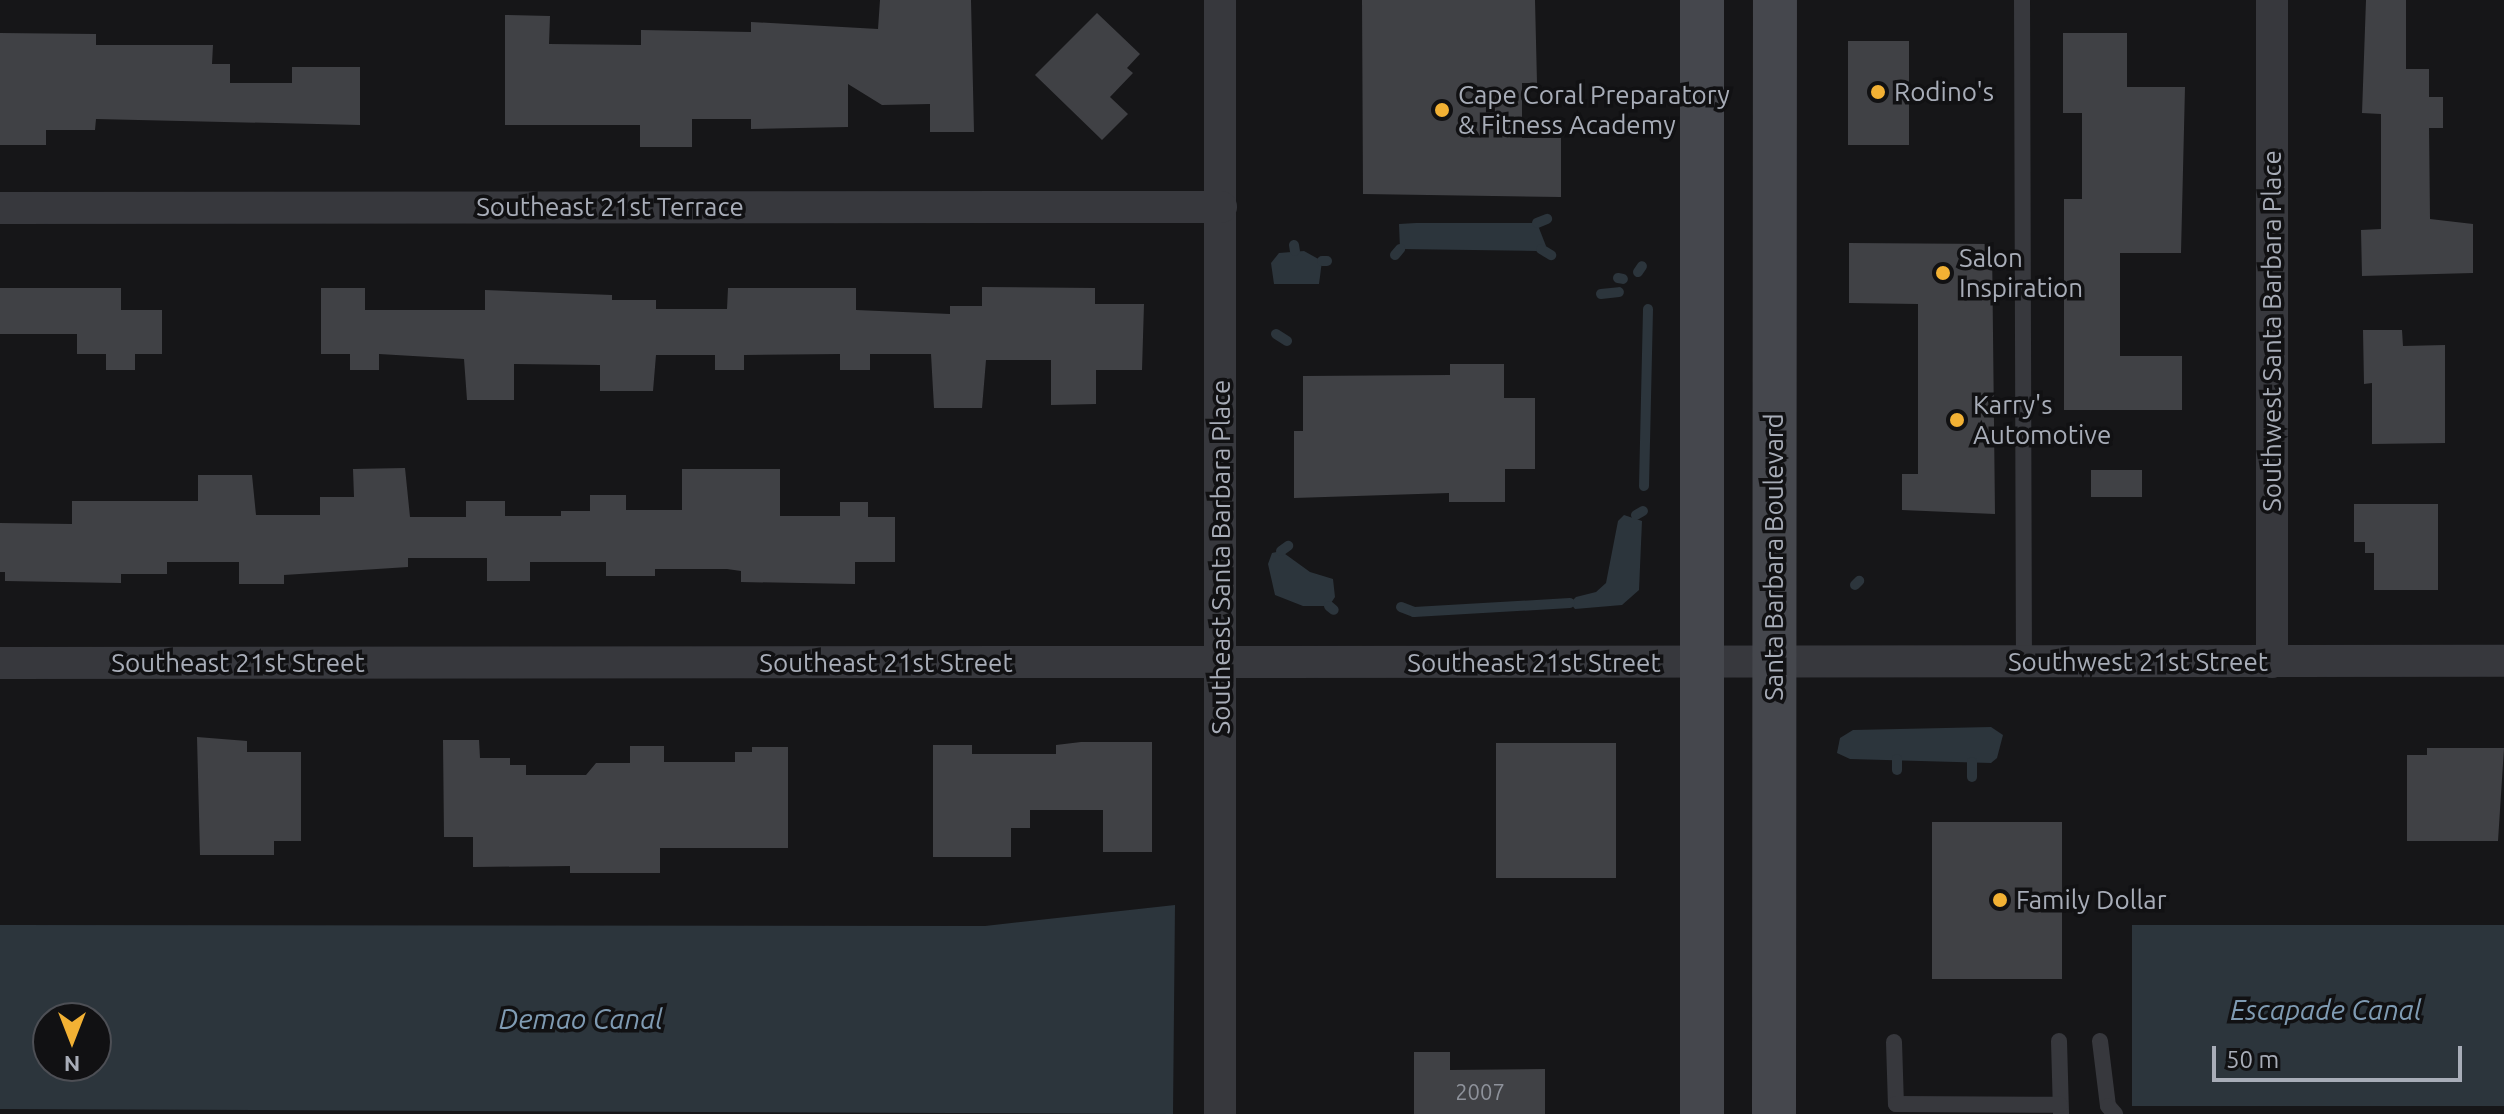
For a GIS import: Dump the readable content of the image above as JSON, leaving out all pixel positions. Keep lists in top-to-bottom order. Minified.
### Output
{"streets":{"main road":["Santa Barbara Boulevard"],"street":["Southeast 21st Terrace","Southwest Santa Barbara Place","Southeast Santa Barbara Place","Southwest 21st Street","Southeast 21st Street"]},"crossings":[["Southeast 21st Terrace","Southeast Santa Barbara Place"],["Southwest Santa Barbara Place","Southwest 21st Street"],["Southeast Santa Barbara Place","Southeast 21st Street"],["Santa Barbara Boulevard","Southwest 21st Street"],["Santa Barbara Boulevard","Southeast 21st Street"],["Southwest 21st Street","Southeast 21st Street"]],"water":["Escapade Canal","Demao Canal"],"places":["Rodino's","Cape Coral Preparatory & Fitness Academy","Salon Inspiration","Karry's Automotive","Family Dollar"],"house_numbers":["2007"],"scale_bar":"50 m","north":"bottom"}
